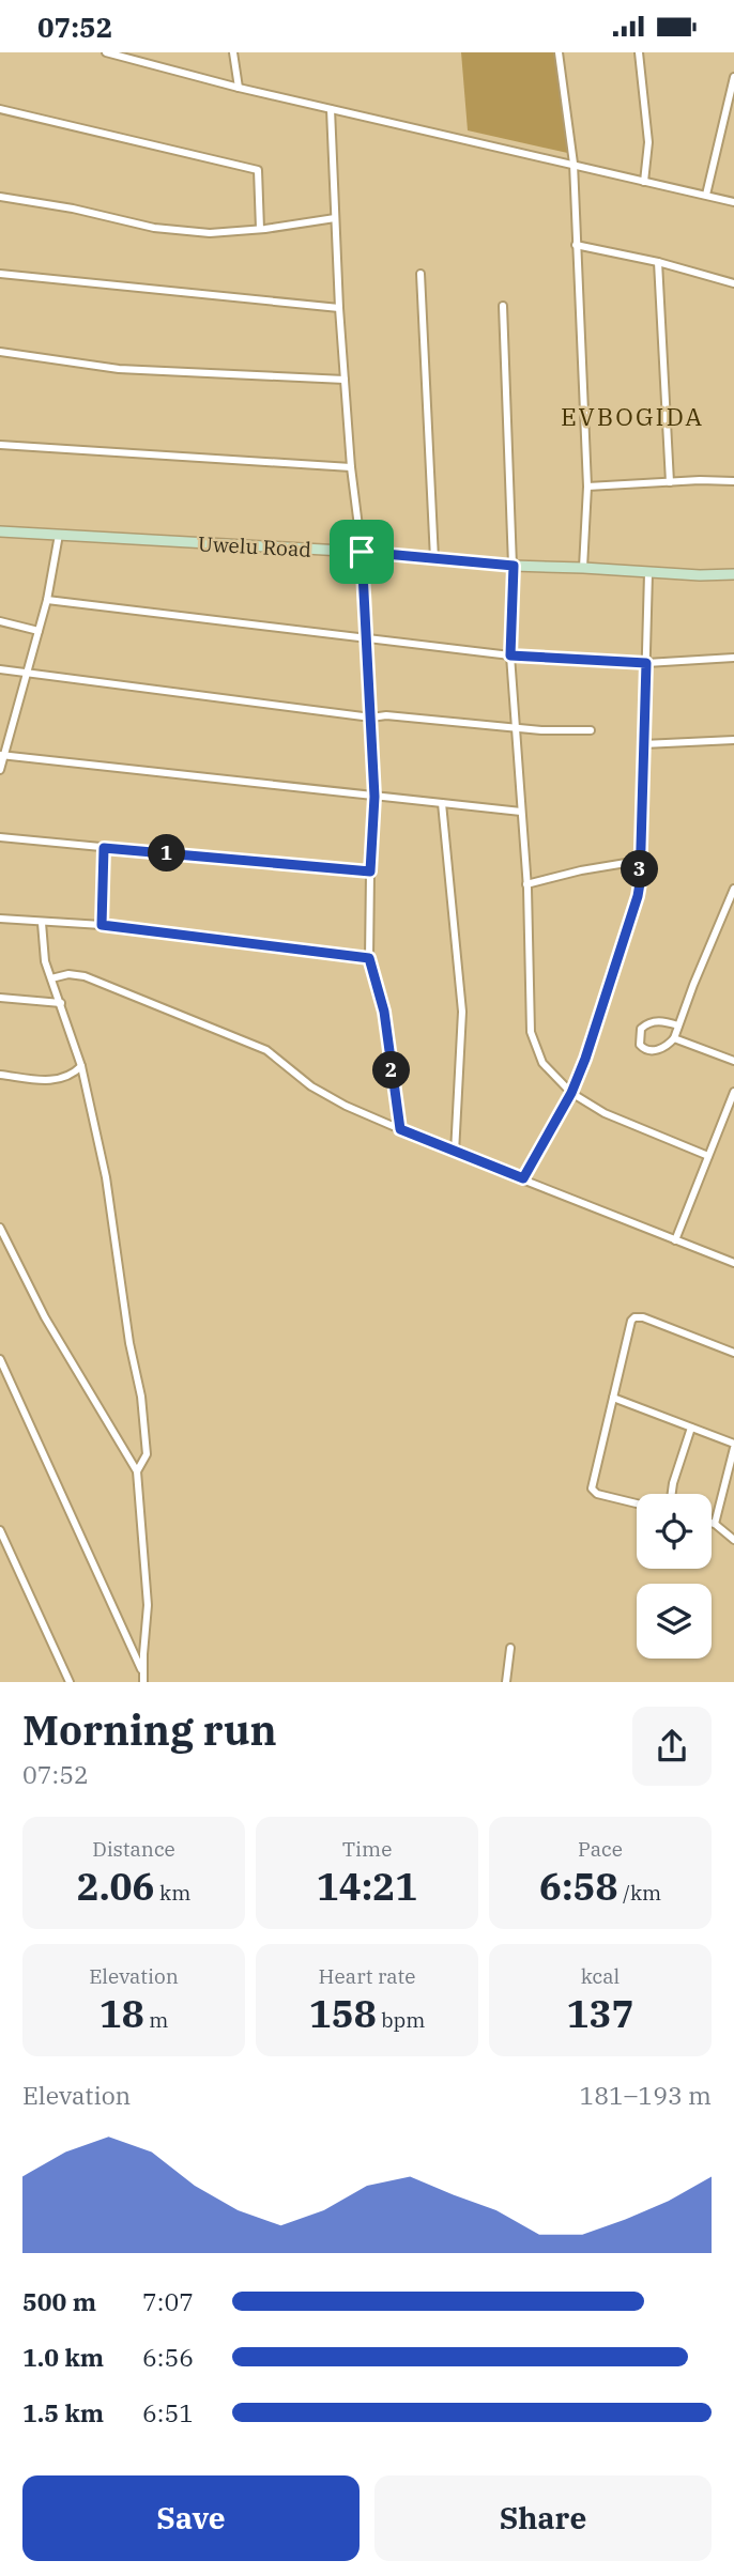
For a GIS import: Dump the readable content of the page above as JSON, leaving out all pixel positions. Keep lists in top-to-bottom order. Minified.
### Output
{"streets":{"street":["Uwelu Road"]},"districts":["EVBOGIDA"],"page":{"status":"07:52","pins":["1","3","2"],"heading":["Morning run","07:52"],"stats":[["Distance","2.06 km"],["Time","14:21"],["Pace","6:58 /km"],["Elevation","18 m"],["Heart rate","158 bpm"],["kcal","137"]],"chart":["Elevation","181–193 m"],"list":[{"name":"500 m","note":"7:07"},{"name":"1.0 km","note":"6:56"},{"name":"1.5 km","note":"6:51"}],"buttons":["Save","Share"]}}
